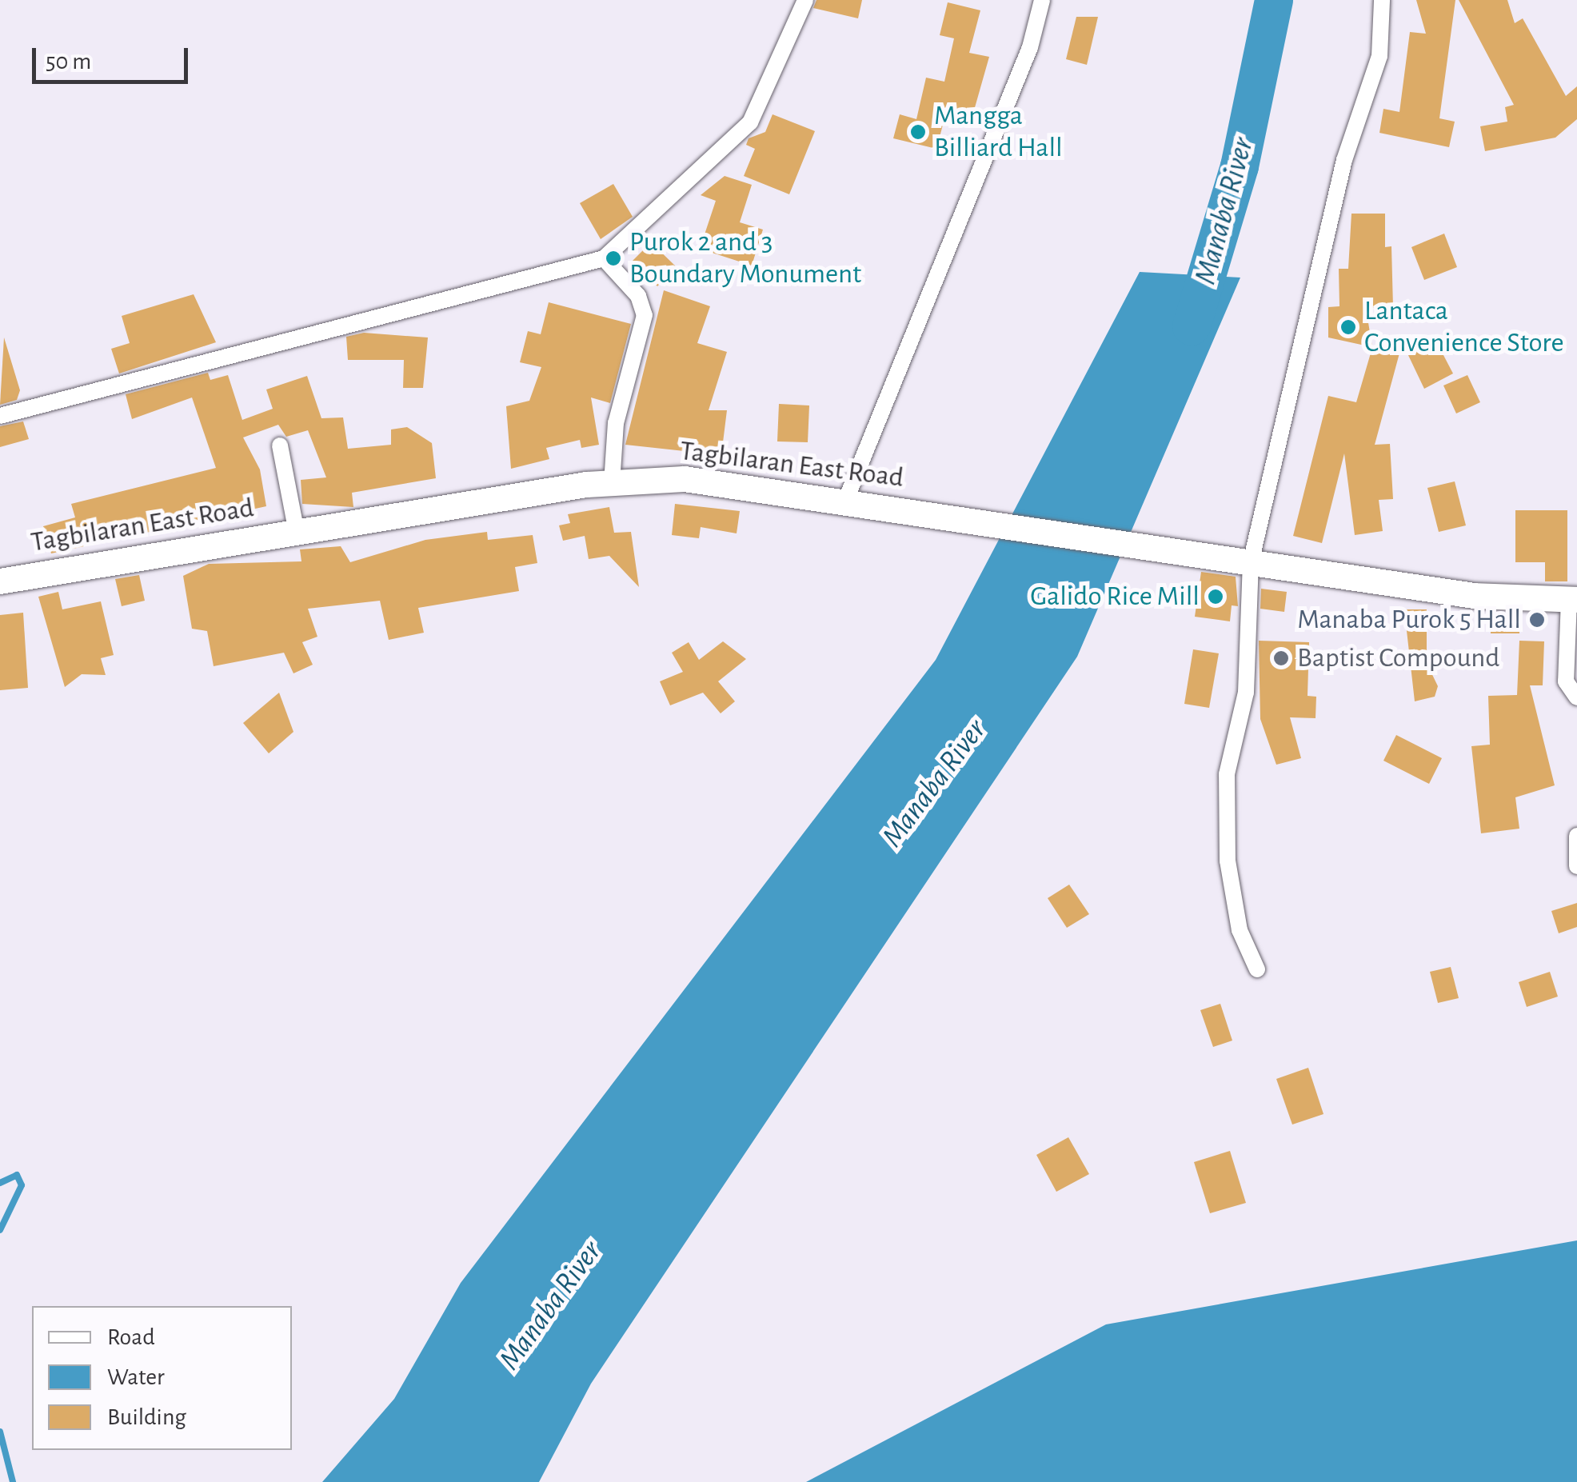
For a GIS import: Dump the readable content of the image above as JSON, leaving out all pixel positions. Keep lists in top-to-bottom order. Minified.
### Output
{"streets":{"main road":["Tagbilaran East Road"]},"water":["Manaba River"],"places":["Mangga Billiard Hall","Purok 2 and 3 Boundary Monument","Lantaca Convenience Store","Galido Rice Mill","Manaba Purok 5 Hall","Baptist Compound"],"legend":["Road","Water","Building"],"scale_bar":"50 m"}
